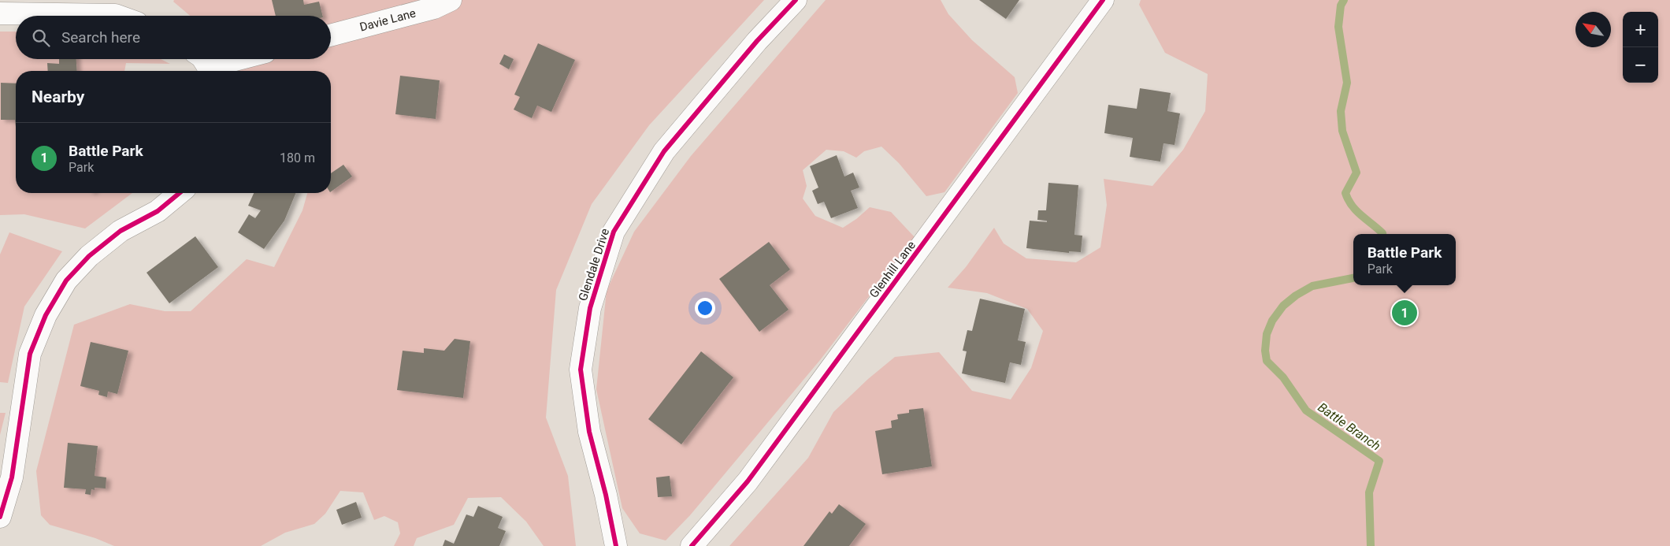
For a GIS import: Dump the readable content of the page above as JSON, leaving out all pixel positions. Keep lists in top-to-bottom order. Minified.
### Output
{"streets":{"street":["Davie Lane","Glendale Drive","Glenhill Lane"]},"water":["Battle Branch"],"north":"top left","page":{"map_buttons":["+","−"],"search":"Search here","heading":"Nearby","list":[{"mark":"1","name":"Battle Park","note":"Park","value":"180 m"}],"popup":["Battle Park","Park"],"pins":"1"}}
